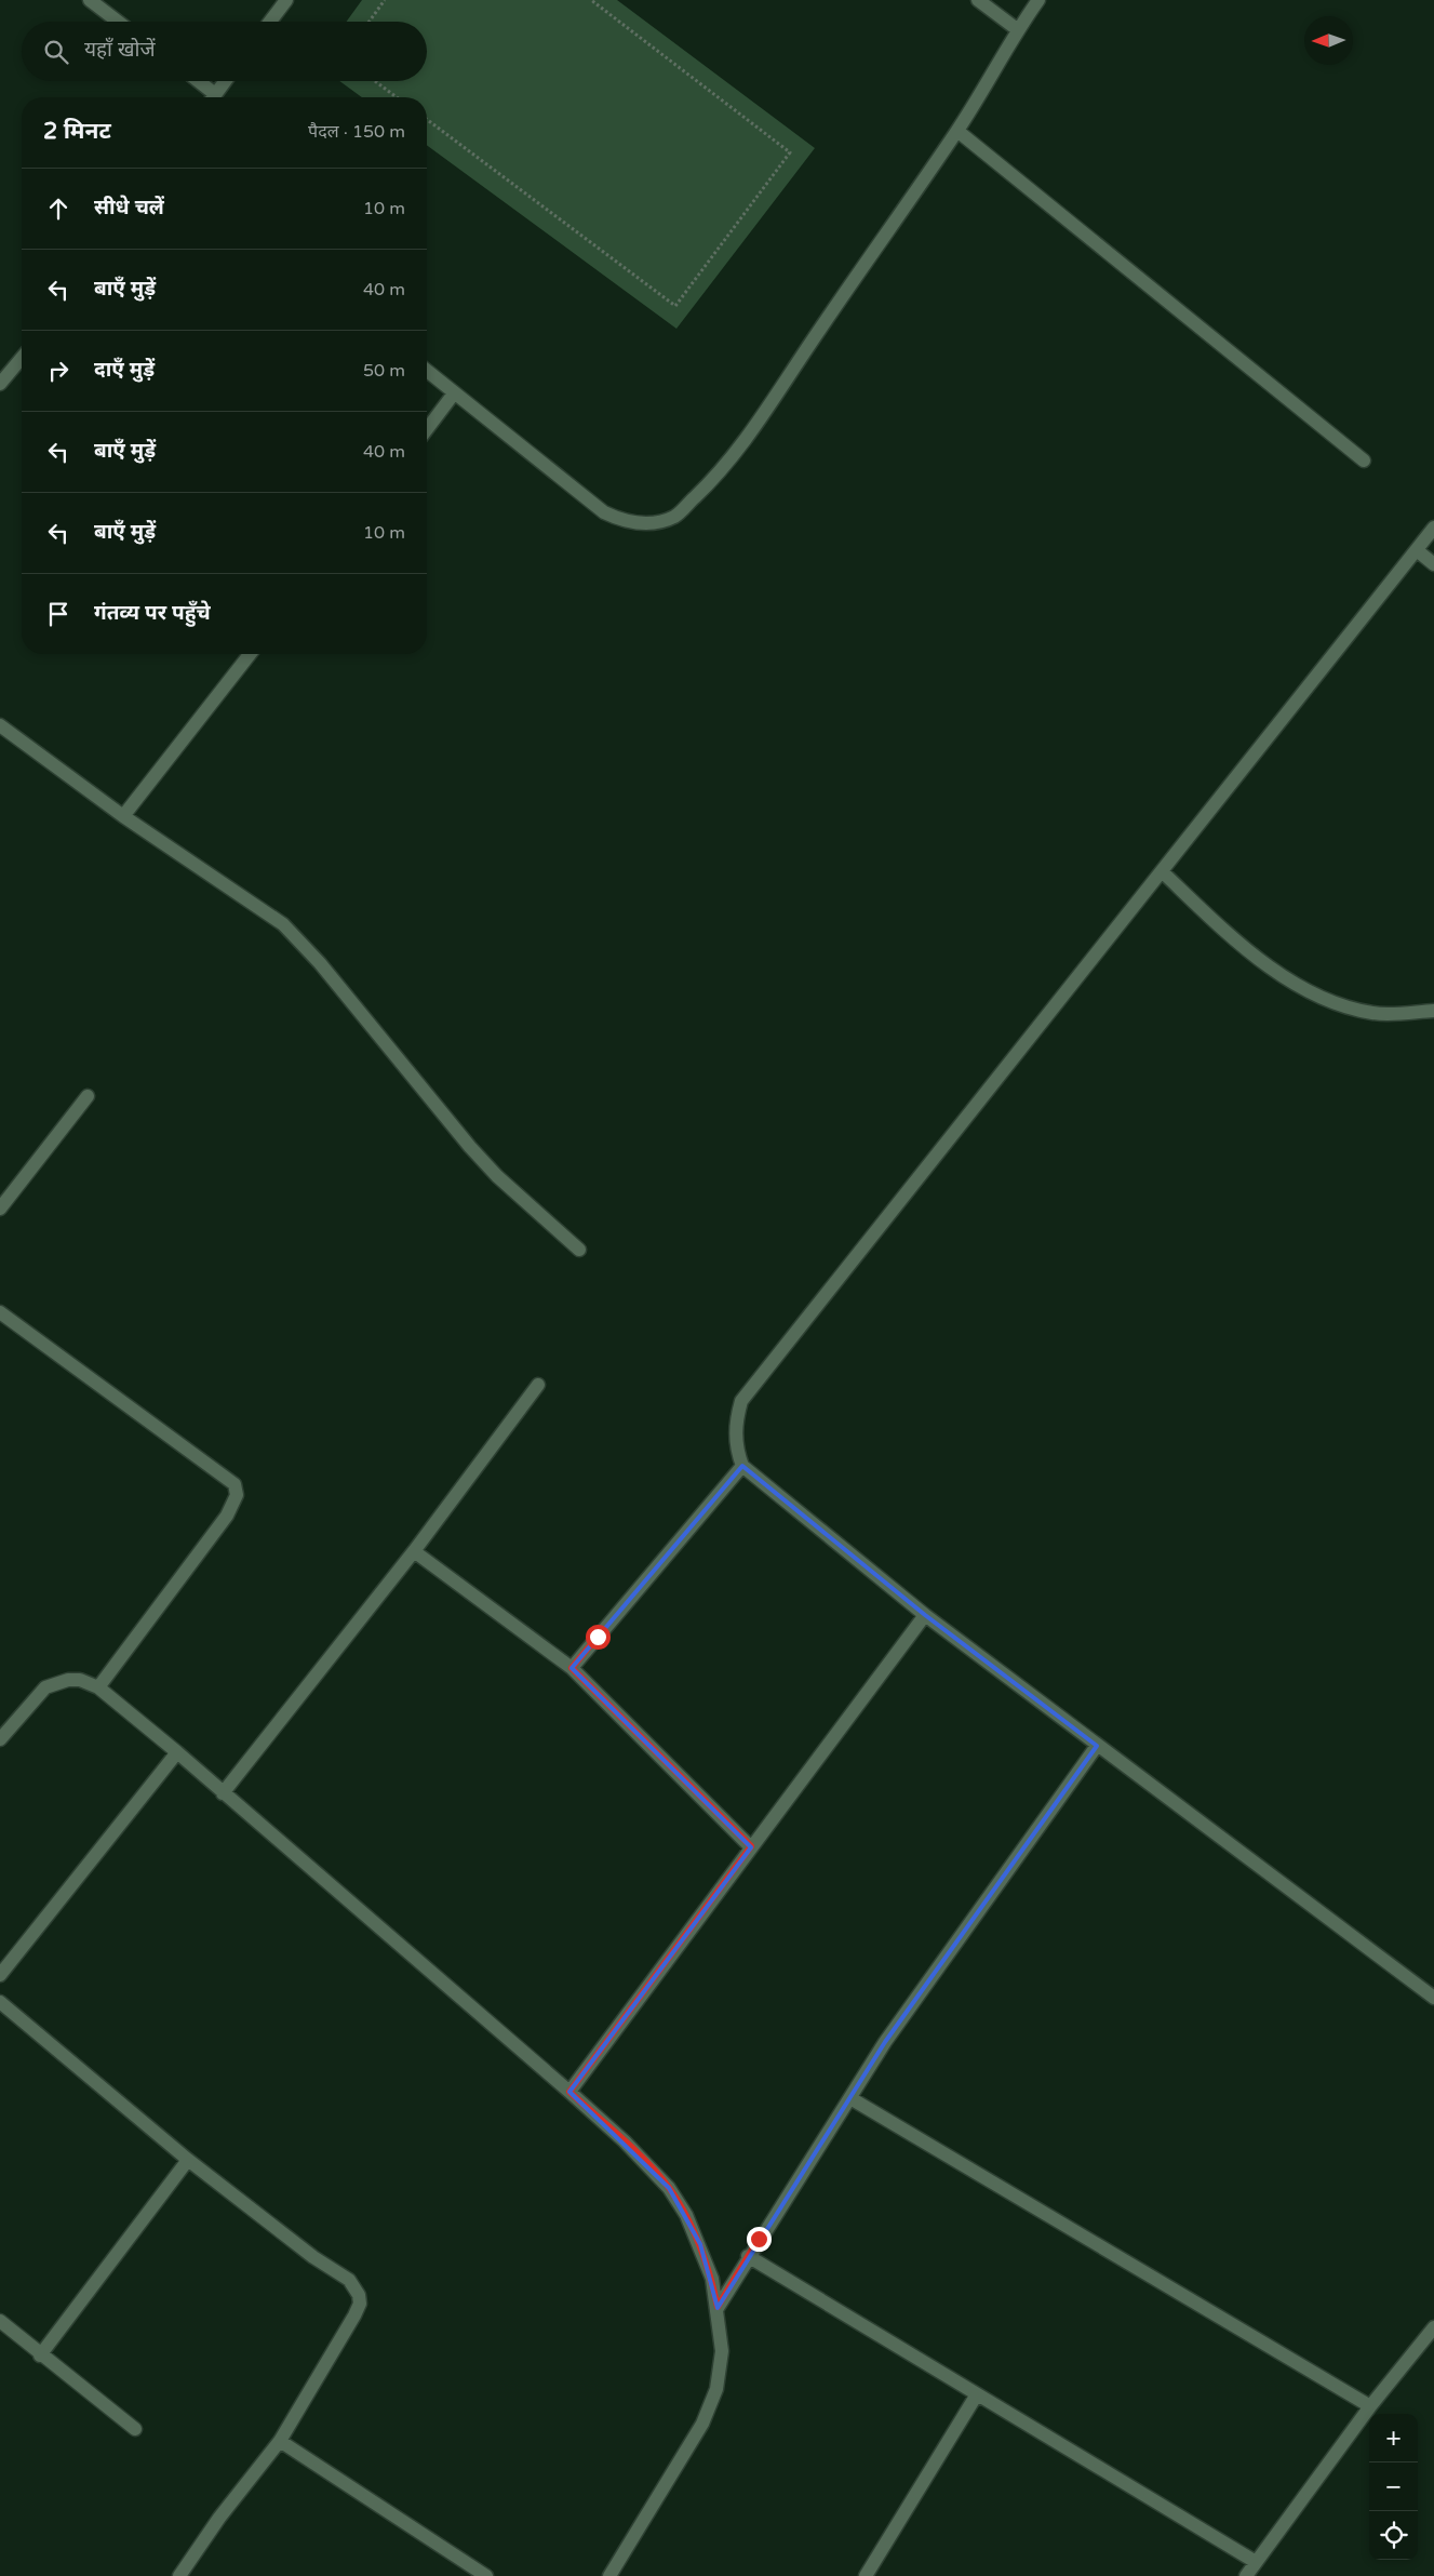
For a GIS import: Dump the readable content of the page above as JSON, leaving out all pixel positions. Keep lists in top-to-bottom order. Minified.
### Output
{"north":"left","page":{"search":"यहाँ खोजें","heading":["2 मिनट","पैदल · 150 m"],"list":[["सीधे चलें","10 m"],["बाएँ मुड़ें","40 m"],["दाएँ मुड़ें","50 m"],["बाएँ मुड़ें","40 m"],["बाएँ मुड़ें","10 m"],"गंतव्य पर पहुँचे"],"map_buttons":["+","−"]}}
